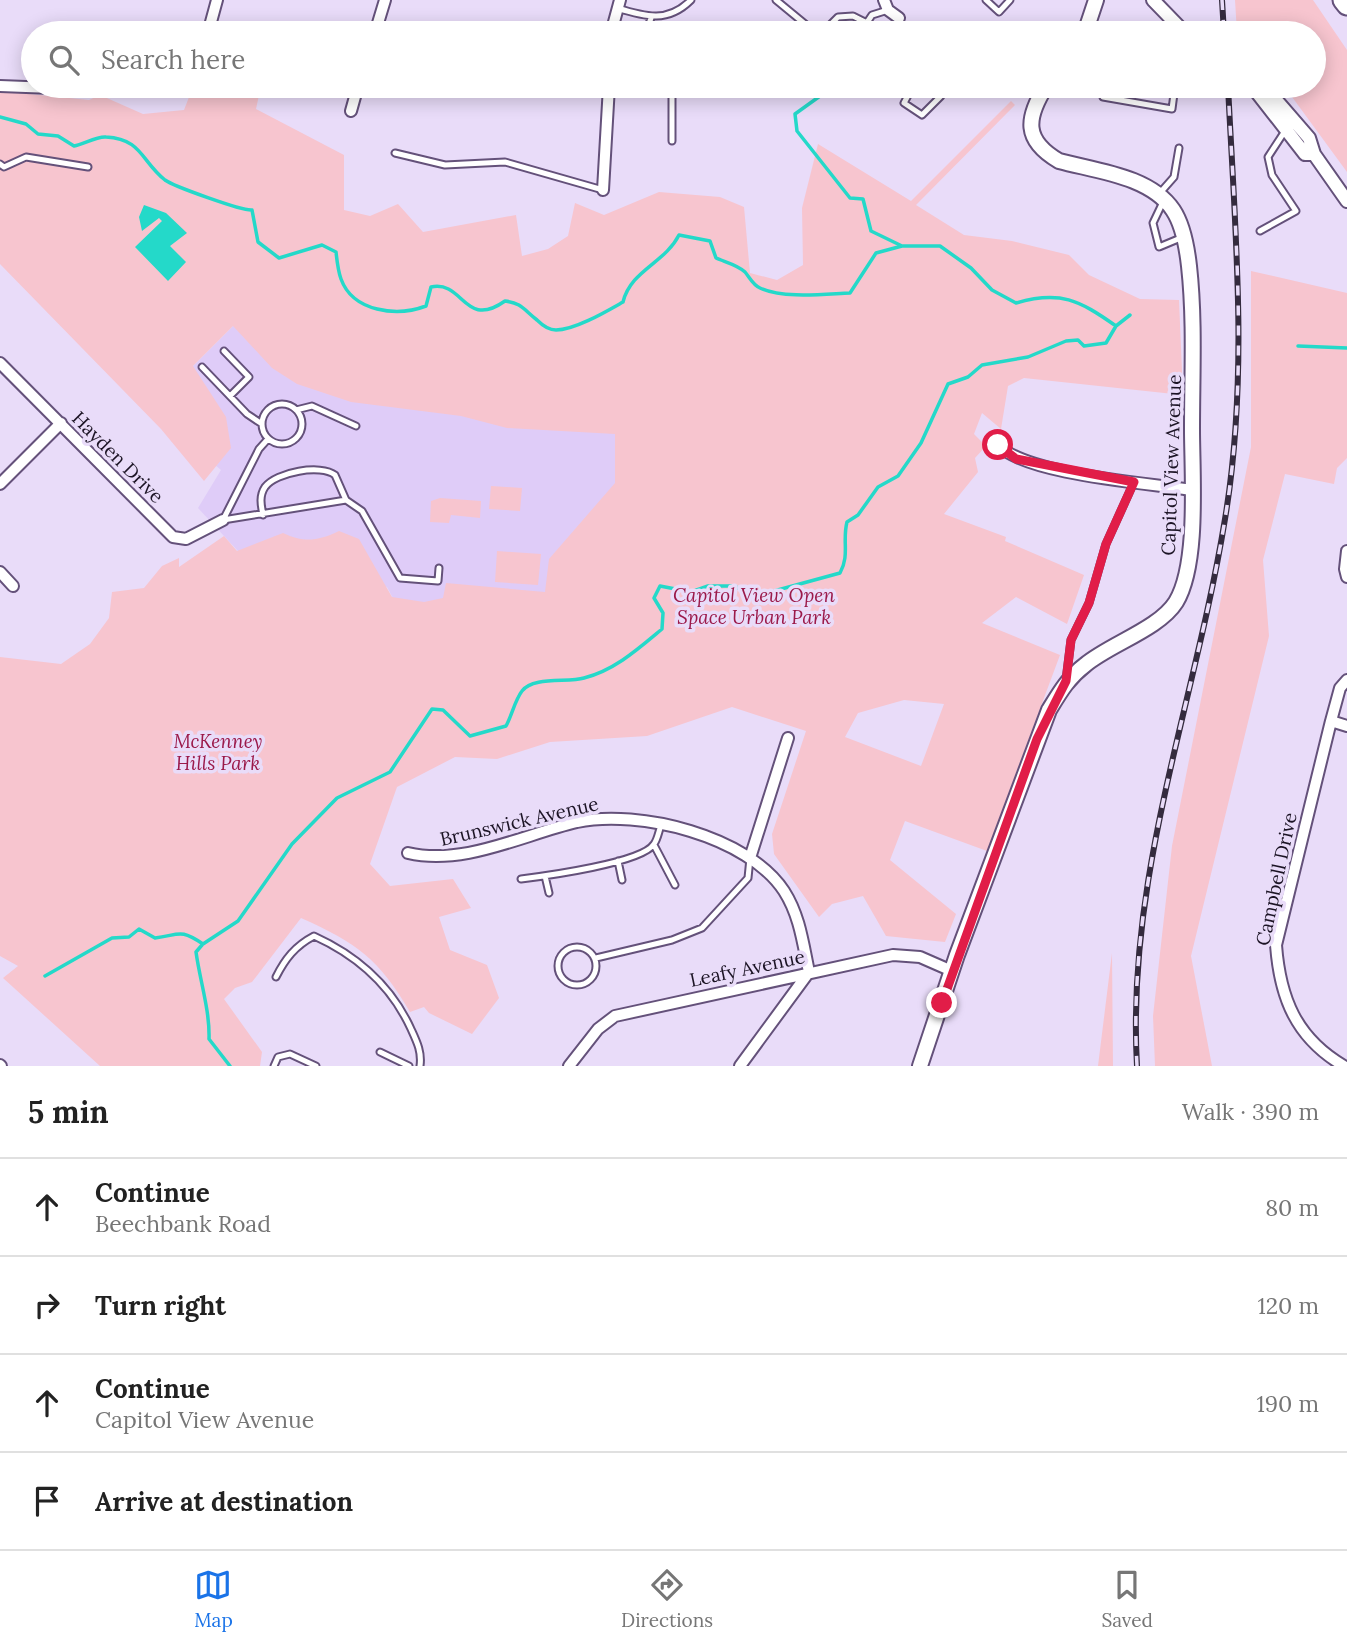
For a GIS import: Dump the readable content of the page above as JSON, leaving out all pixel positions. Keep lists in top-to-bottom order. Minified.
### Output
{"streets":{"main road":["Capitol View Avenue"],"street":["Hayden Drive","Brunswick Avenue","Campbell Drive","Leafy Avenue"]},"crossings":[["Capitol View Avenue","Leafy Avenue"],["Brunswick Avenue","Leafy Avenue"]],"parks":["Capitol View Open Space Urban Park","McKenney Hills Park"],"page":{"search":"Search here","heading":["5 min","Walk · 390 m"],"list":[["Continue","Beechbank Road","80 m"],["Turn right","120 m"],["Continue","Capitol View Avenue","190 m"],"Arrive at destination"],"nav":["Map","Directions","Saved"]}}
